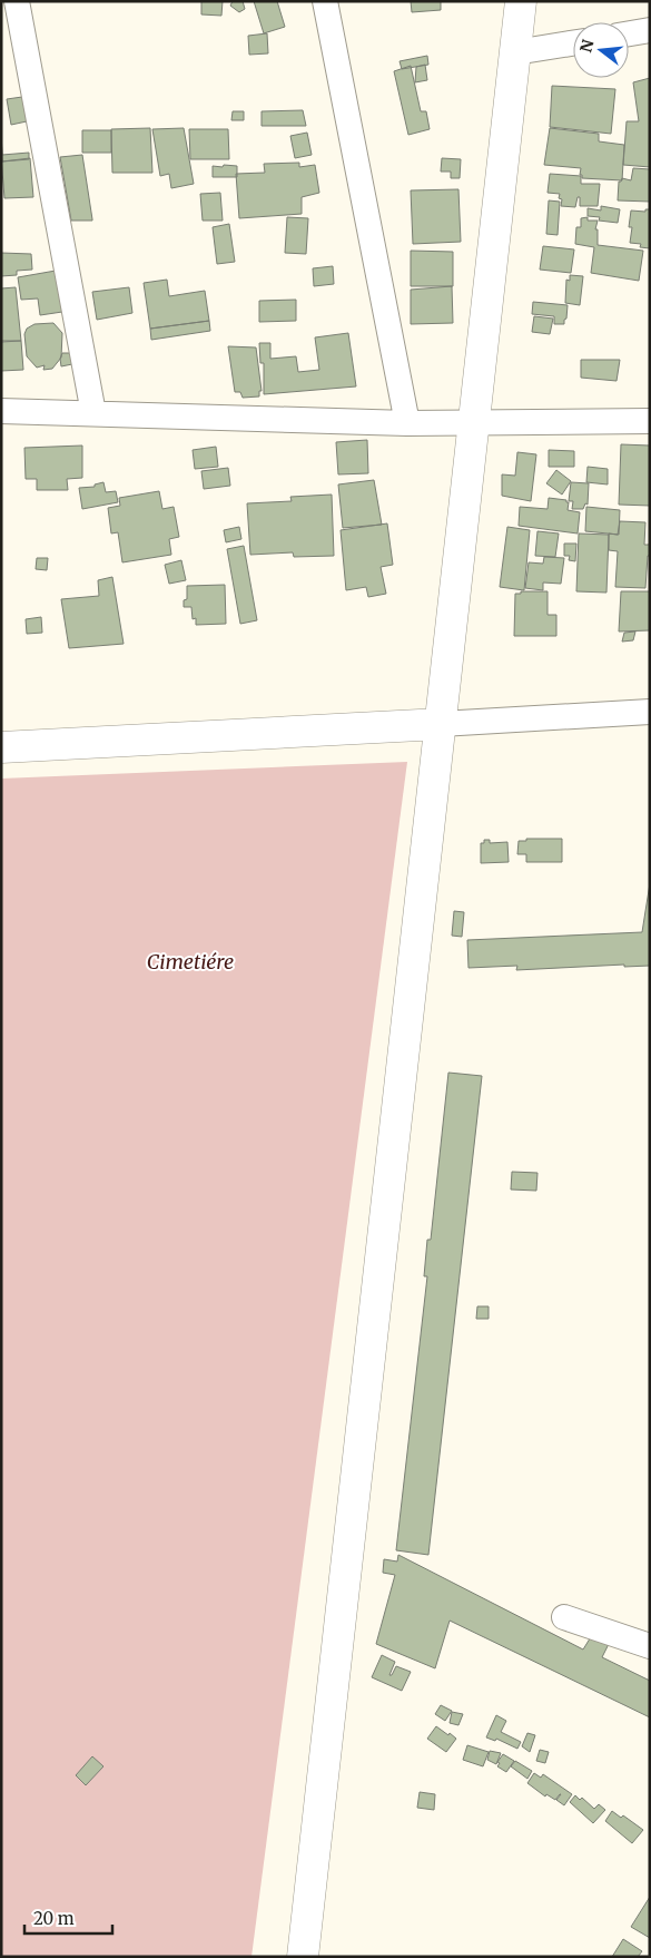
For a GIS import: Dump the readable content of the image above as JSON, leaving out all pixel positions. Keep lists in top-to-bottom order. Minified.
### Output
{"parks":["Cimetiére"],"scale_bar":"20 m","north":"left"}
